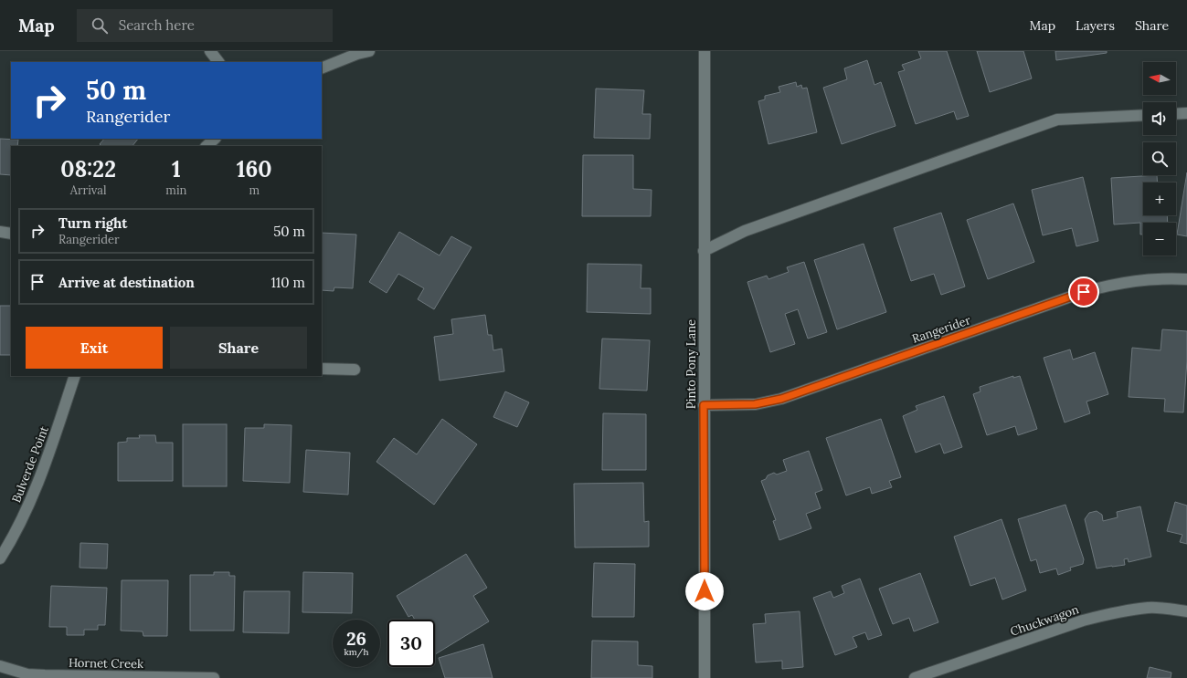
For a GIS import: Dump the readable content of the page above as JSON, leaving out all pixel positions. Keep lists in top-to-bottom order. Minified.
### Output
{"streets":{"street":["Rangerider","Pinto Pony Lane","Bulverde Point","Chuckwagon","Hornet Creek"]},"crossings":[["Rangerider","Pinto Pony Lane"]],"north":"left","page":{"header":"Map","search":"Search here","nav":["Map","Layers","Share"],"map_buttons":["+","−"],"turn":["50 m","Rangerider"],"eta":["08:22","Arrival","1","min","160","m"],"list":[{"name":"Turn right","note":"Rangerider","value":"50 m"},{"name":"Arrive at destination","value":"110 m"}],"buttons":["Exit","Share"],"speed":"26 km/h","limit":"30"}}
